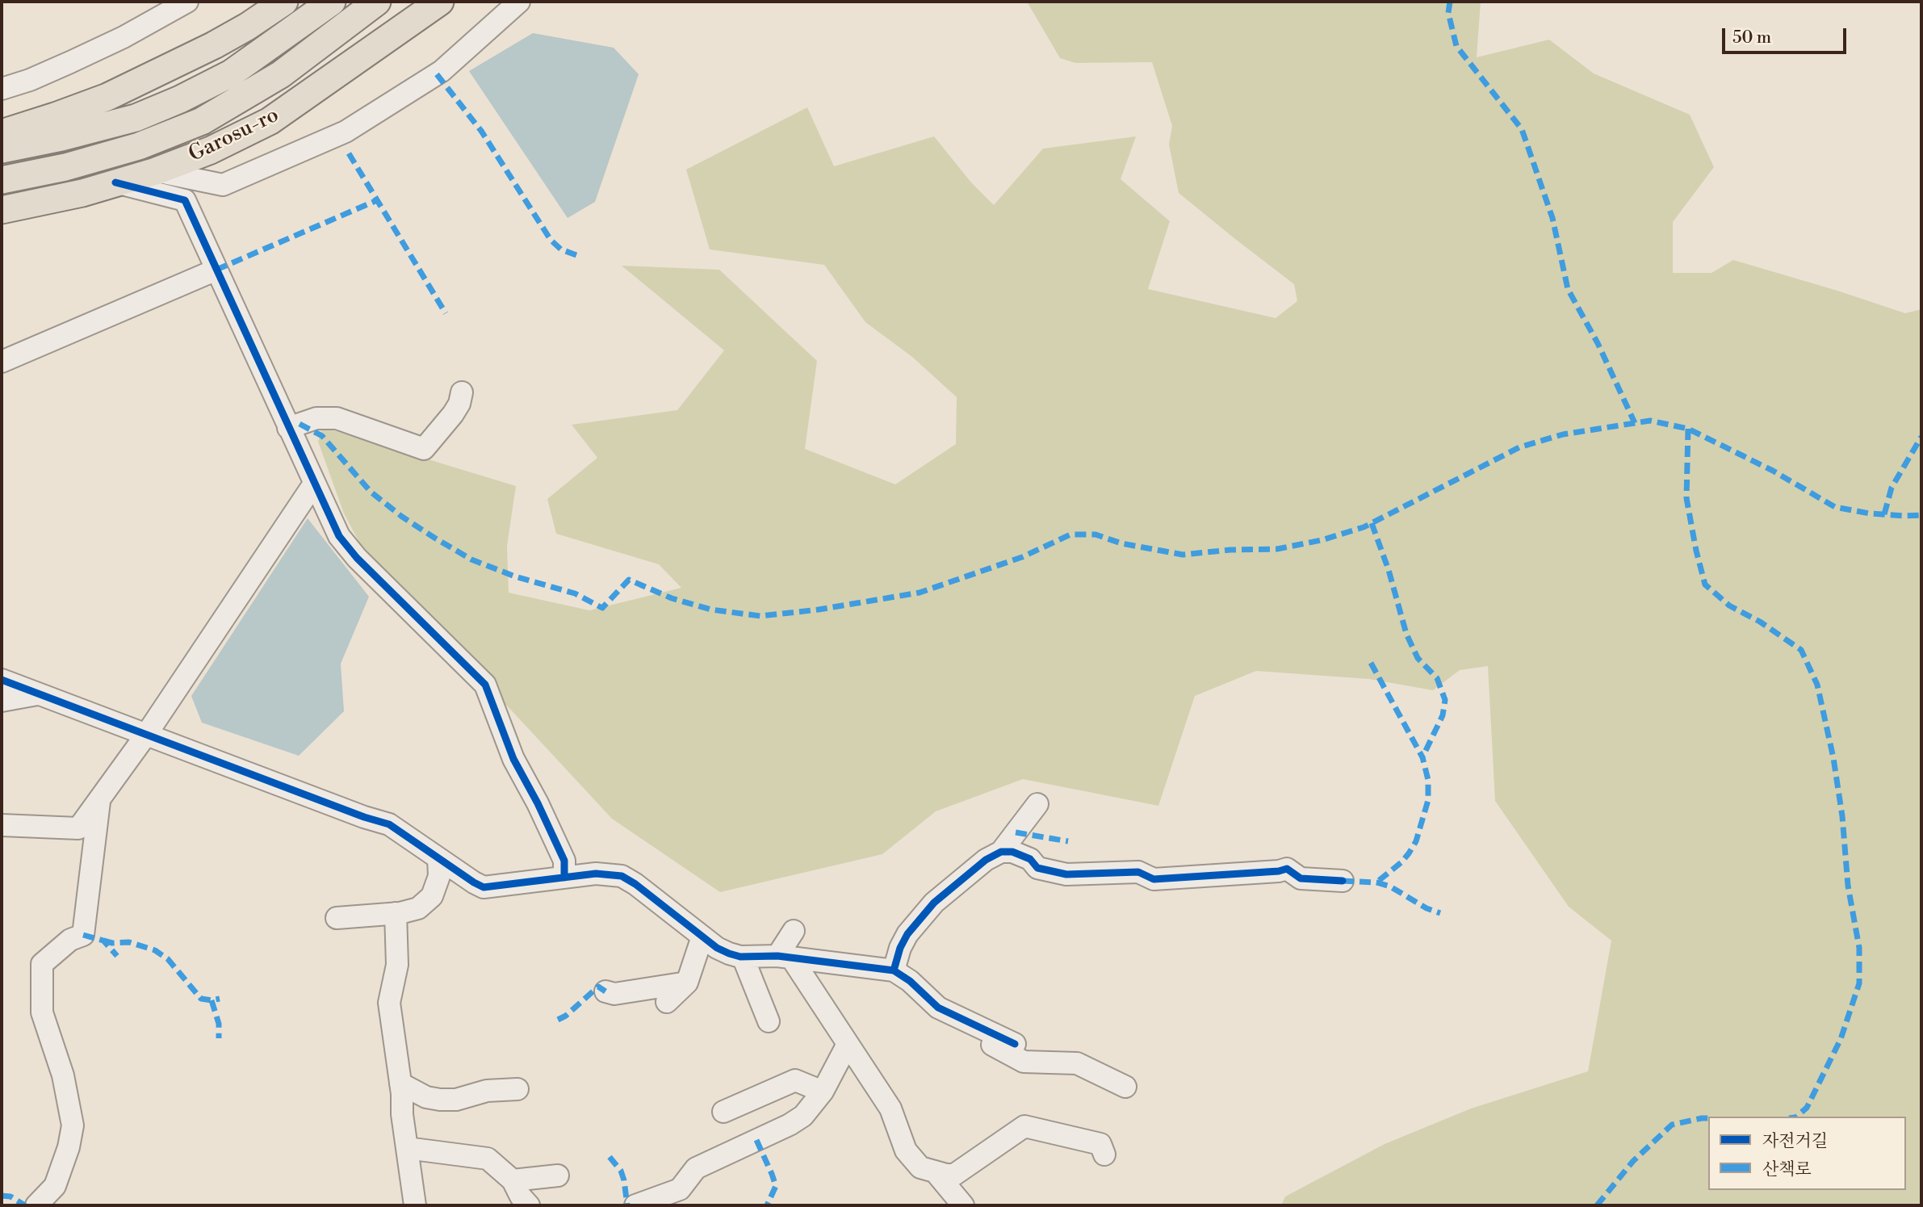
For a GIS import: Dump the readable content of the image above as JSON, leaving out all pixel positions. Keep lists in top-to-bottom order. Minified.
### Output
{"streets":{"main road":["Garosu-ro"]},"legend":["자전거길","산책로"],"scale_bar":"50 m"}
